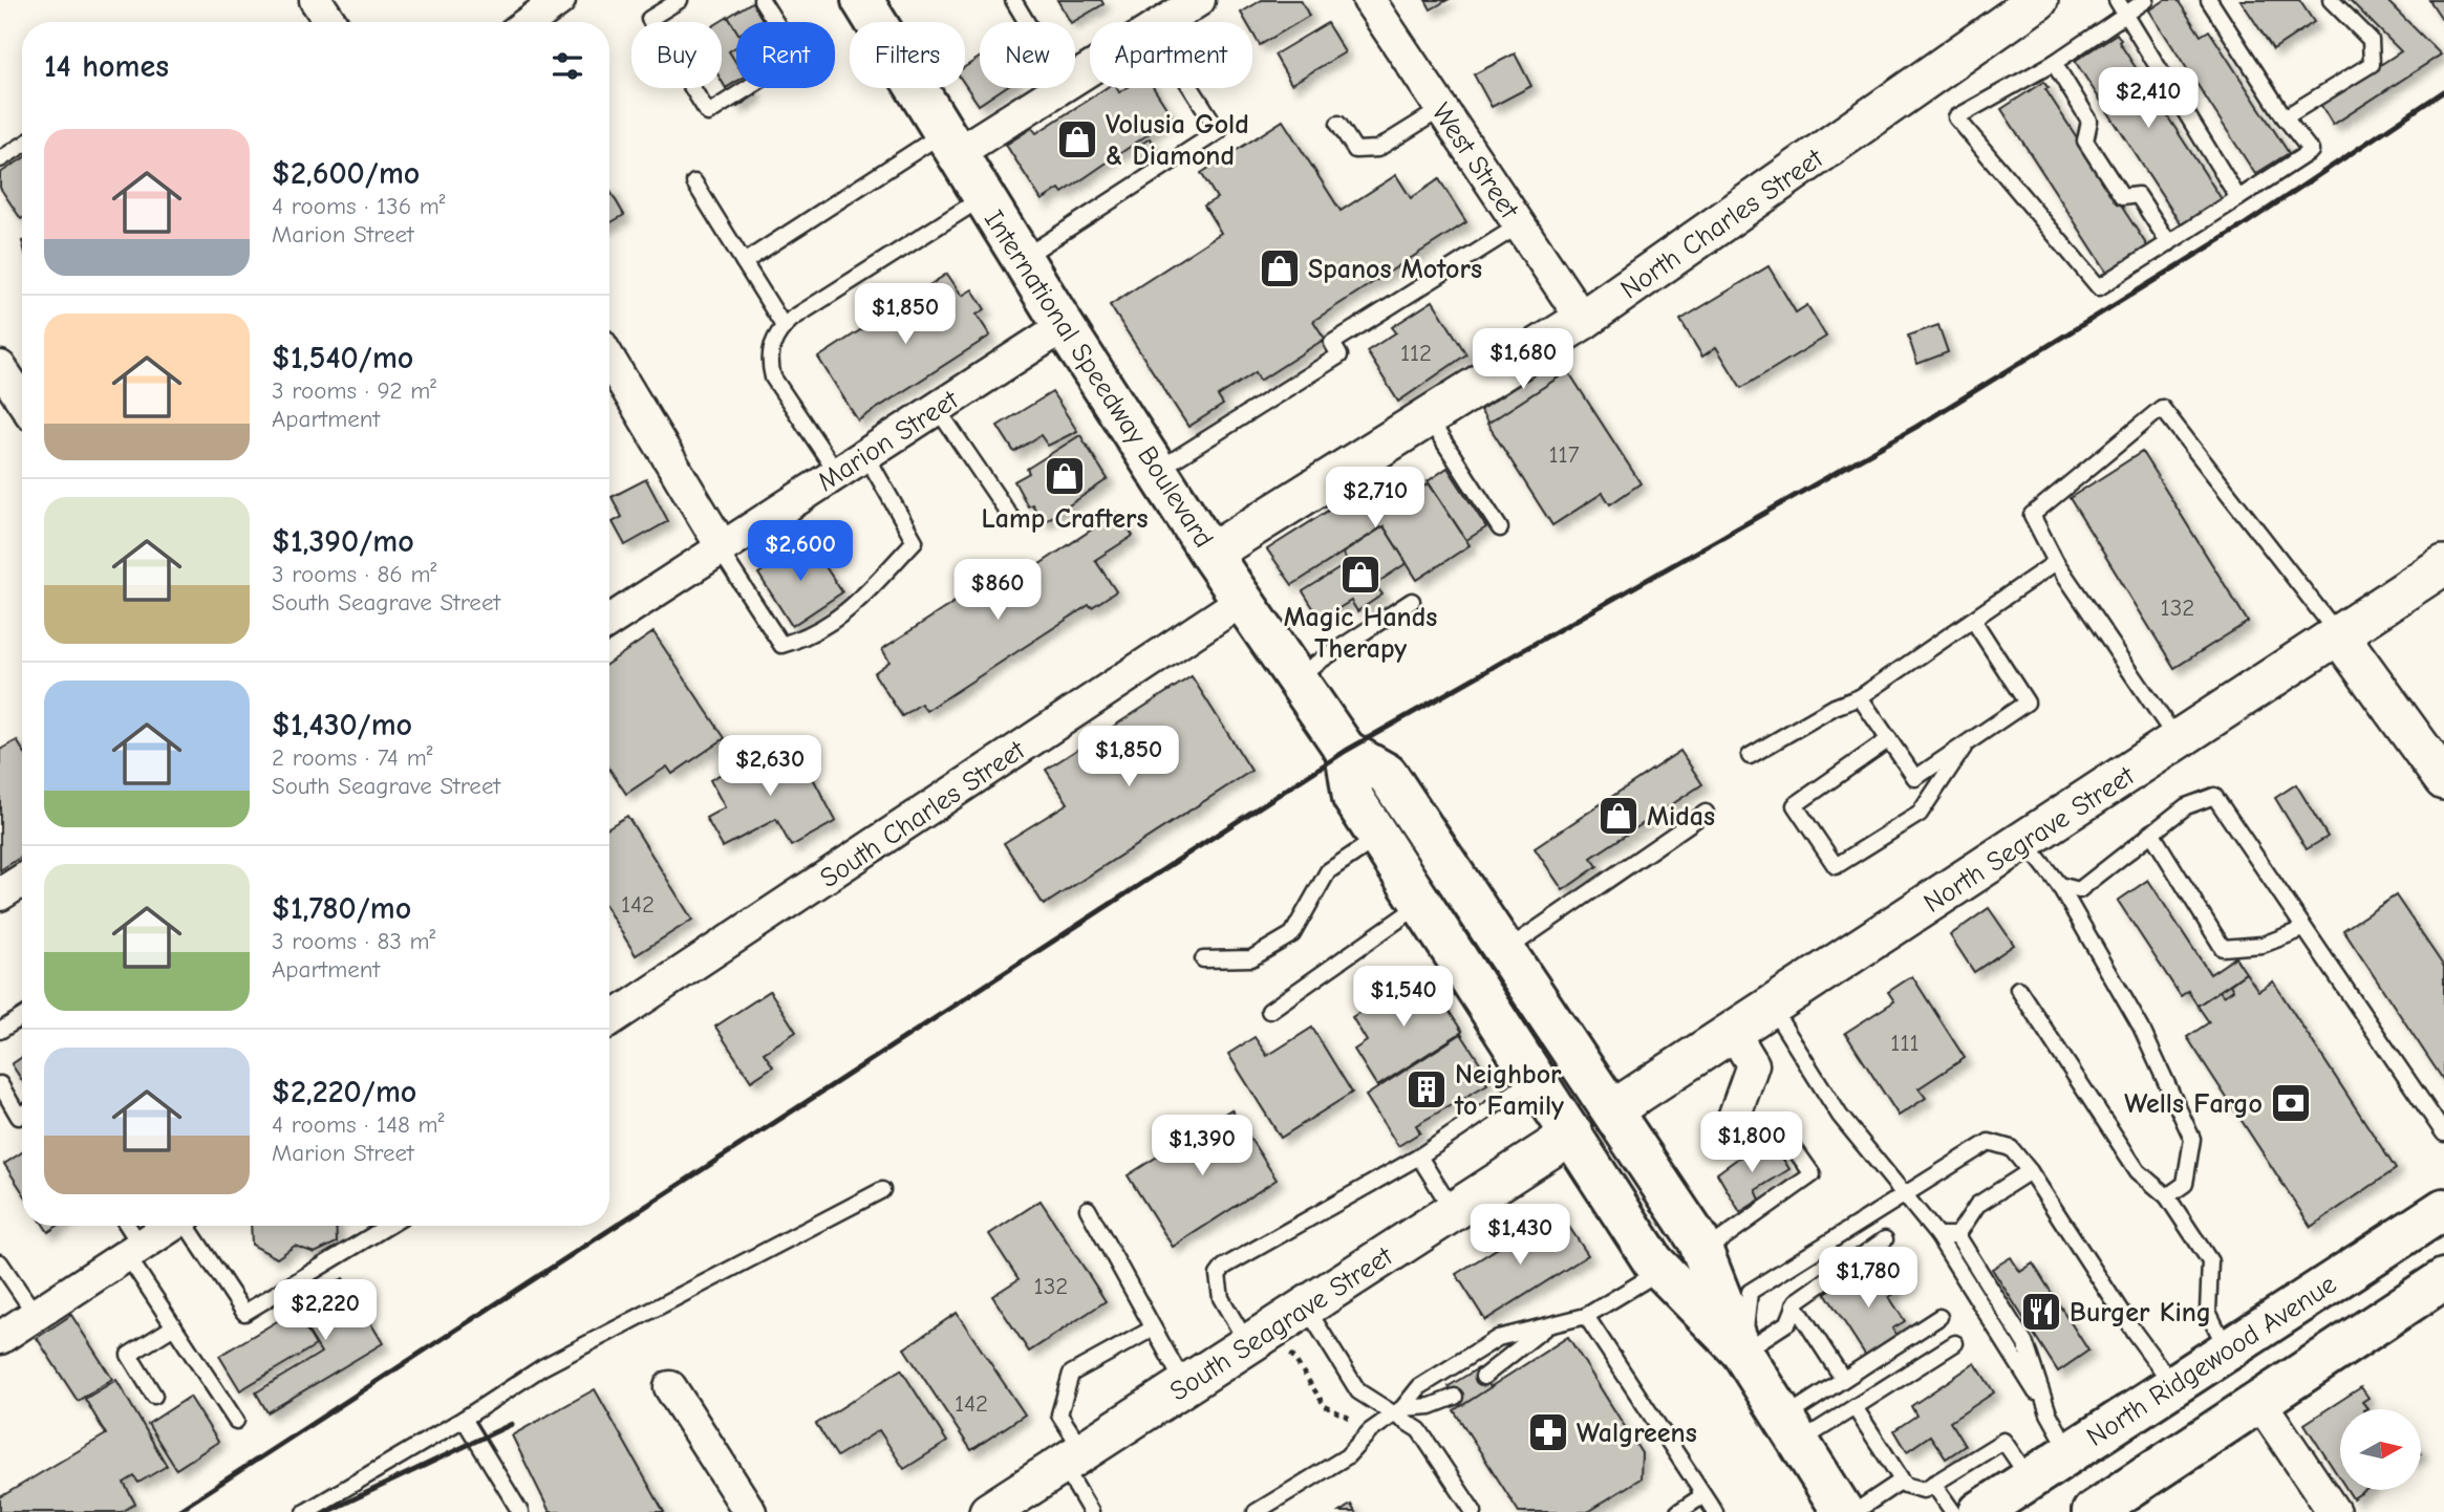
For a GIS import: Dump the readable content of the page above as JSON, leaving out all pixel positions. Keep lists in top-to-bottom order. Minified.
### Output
{"streets":{"main road":["International Speedway Boulevard","North Ridgewood Avenue"],"street":["West Street","North Charles Street","Marion Street","South Charles Street","North Segrave Street","South Seagrave Street"]},"crossings":[["West Street","North Charles Street"],["North Charles Street","International Speedway Boulevard"],["International Speedway Boulevard","Marion Street"],["International Speedway Boulevard","South Charles Street"],["International Speedway Boulevard","North Segrave Street"],["International Speedway Boulevard","South Seagrave Street"]],"places":{"shop":["Volusia Gold & Diamond","Spanos Motors","Lamp Crafters","Magic Hands Therapy","Midas"],"building":["Neighbor to Family"],"bank":["Wells Fargo"],"restaurant":["Burger King"],"pharmacy":["Walgreens"]},"house_numbers":["112","117","132","142","111","132","142"],"north":"right","page":{"chip":["Buy","Rent","Filters","New","Apartment"],"heading":"14 homes","price":["$2,410","$1,850","$1,680","$2,710","$2,600","$860","$1,850","$2,630","$1,540","$1,800","$1,390","$1,430","$1,780","$2,220"],"list":[{"name":"$2,600/mo","note":"4 rooms · 136 m² · Marion Street"},{"name":"$1,540/mo","note":"3 rooms · 92 m² · Apartment"},{"name":"$1,390/mo","note":"3 rooms · 86 m² · South Seagrave Street"},{"name":"$1,430/mo","note":"2 rooms · 74 m² · South Seagrave Street"},{"name":"$1,780/mo","note":"3 rooms · 83 m² · Apartment"},{"name":"$2,220/mo","note":"4 rooms · 148 m² · Marion Street"}]}}
